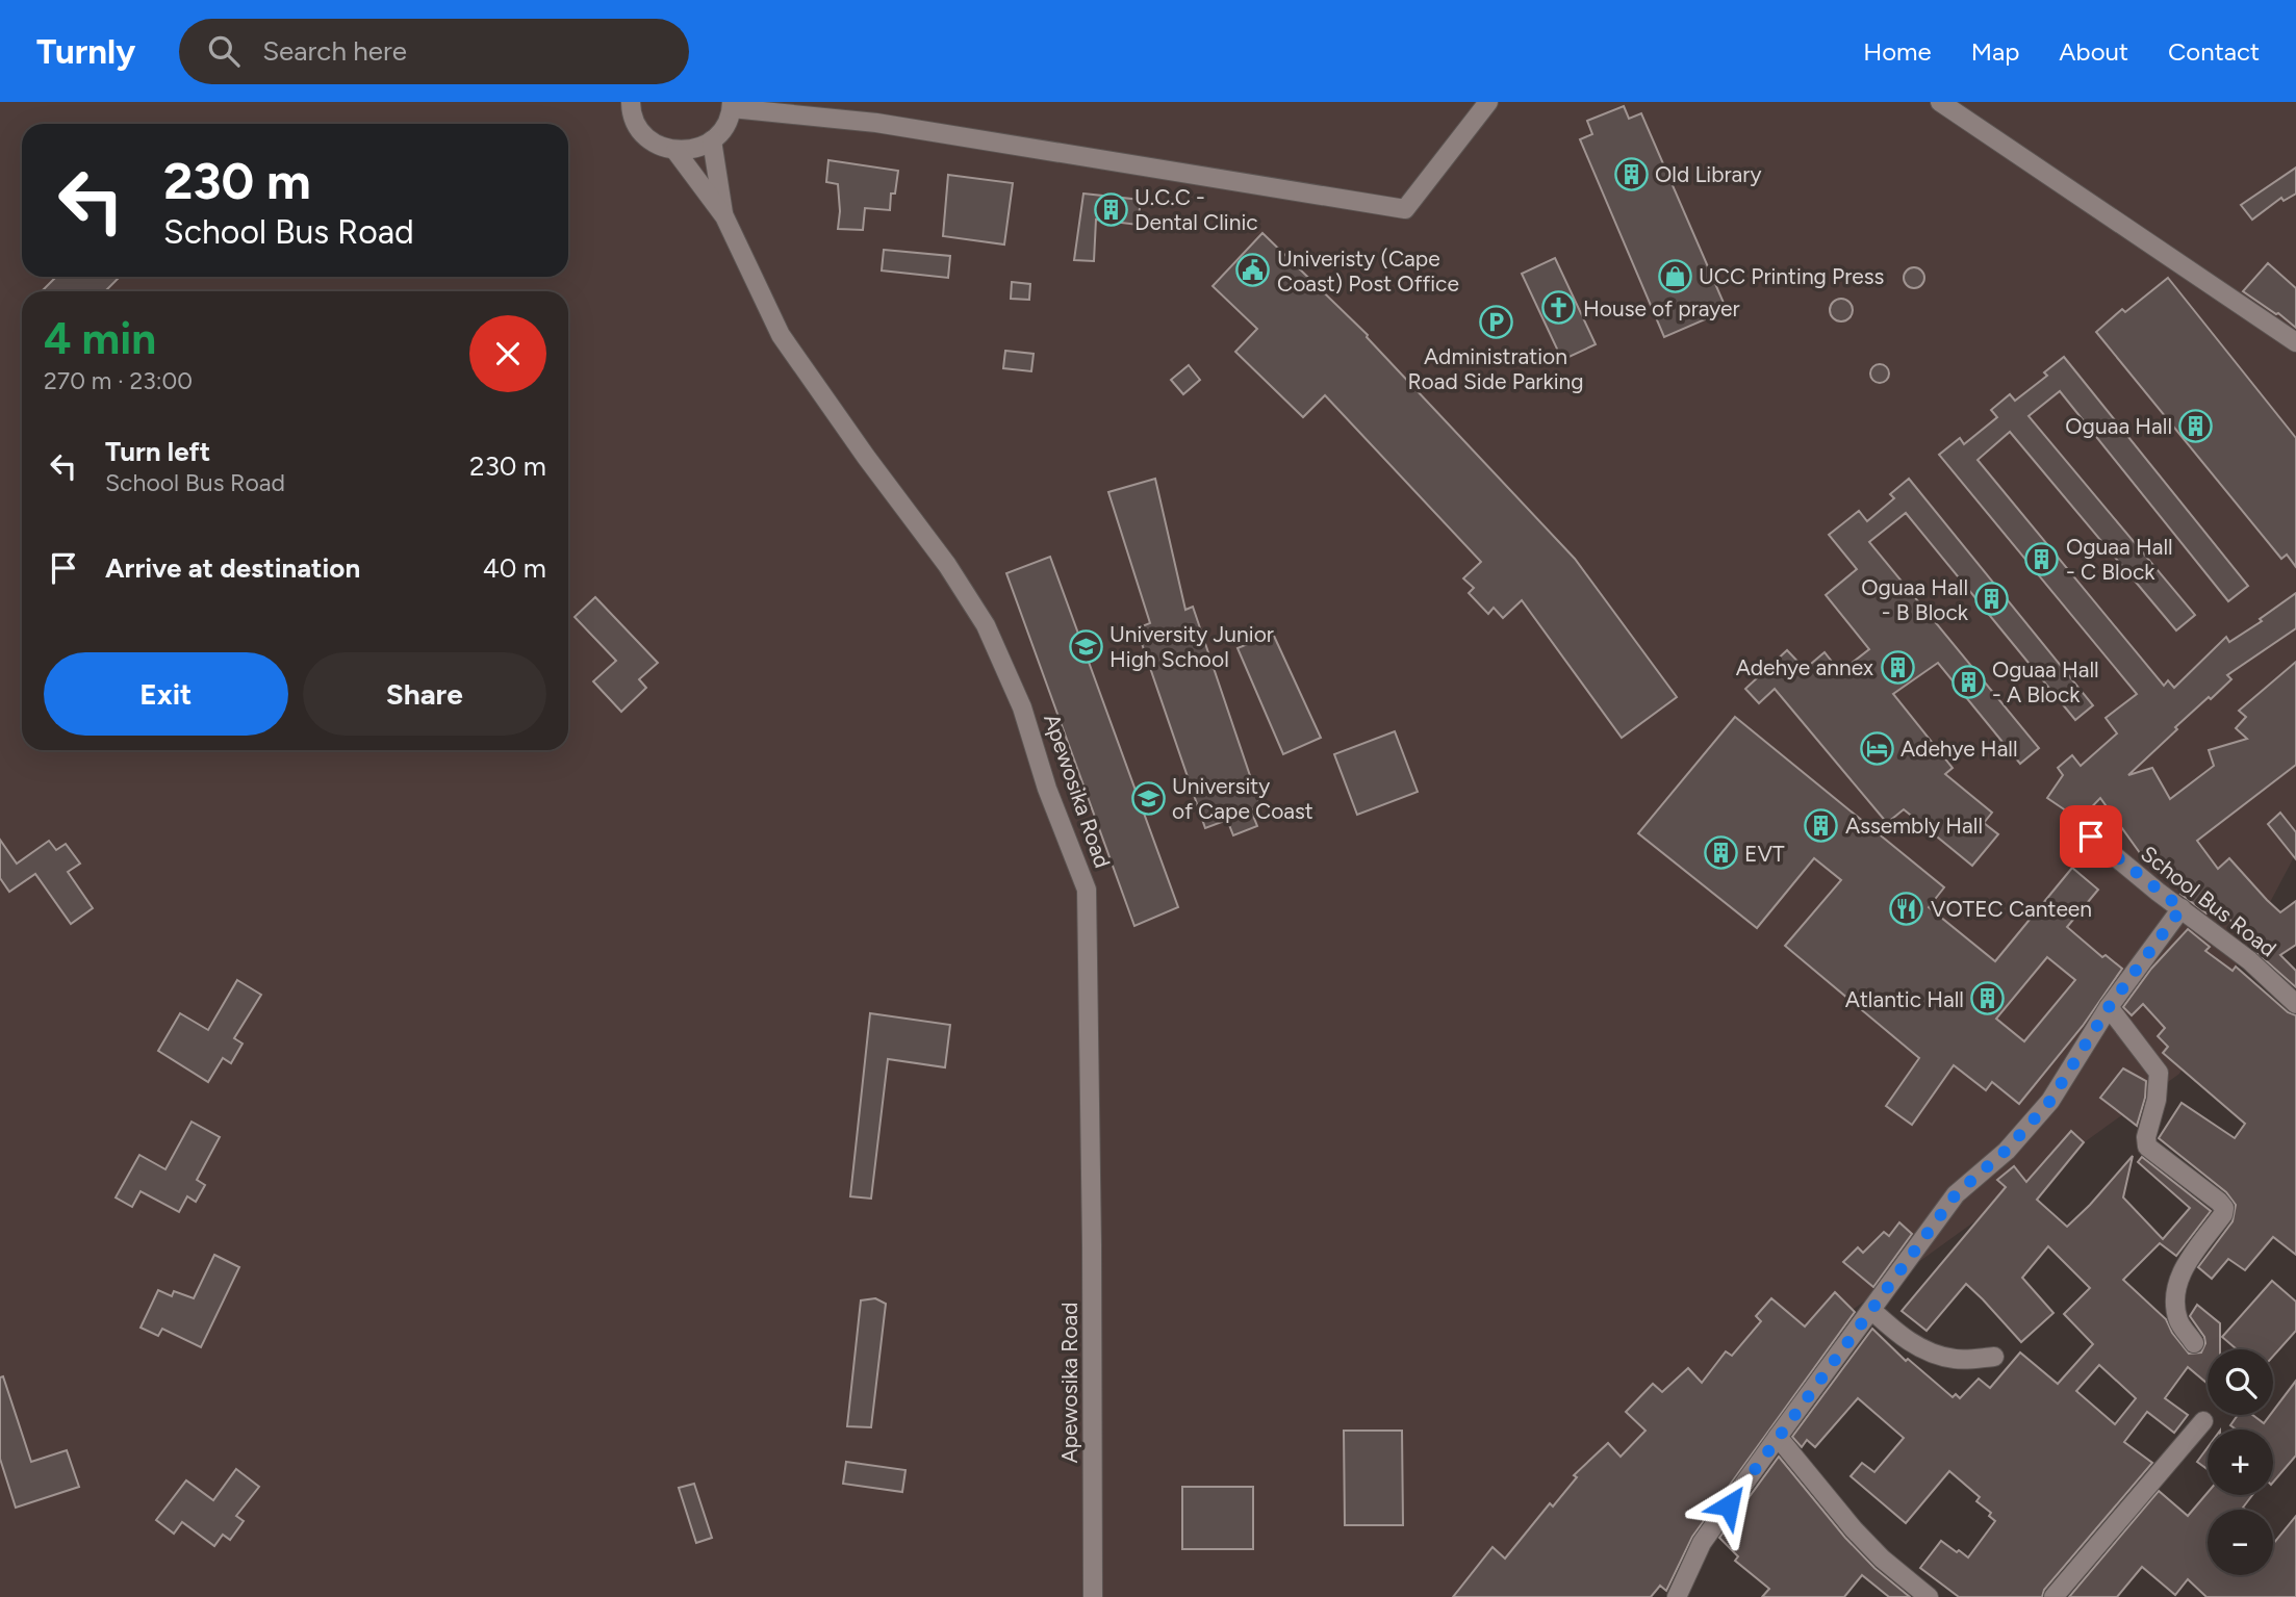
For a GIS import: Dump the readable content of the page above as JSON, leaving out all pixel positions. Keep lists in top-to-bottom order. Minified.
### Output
{"streets":{"street":["Apewosika Road","School Bus Road"]},"places":{"building":["Old Library","U.C.C - Dental Clinic","Oguaa Hall","Oguaa Hall - C Block","Oguaa Hall - B Block","Adehye annex","Oguaa Hall - A Block","Assembly Hall","EVT","Atlantic Hall"],"public building":["Univeristy (Cape Coast) Post Office"],"shop":["UCC Printing Press"],"church":["House of prayer"],"parking":["Administration Road Side Parking"],"school or university":["University Junior High School","University of Cape Coast"],"hotel":["Adehye Hall"],"restaurant":["VOTEC Canteen"]},"page":{"header":"Turnly","search":"Search here","nav":["Home","Map","About","Contact"],"turn":["230 m","School Bus Road"],"heading":["4 min","270 m · 23:00"],"list":[{"name":"Turn left","note":"School Bus Road","value":"230 m"},{"name":"Arrive at destination","value":"40 m"}],"buttons":["Exit","Share"],"map_buttons":["+","−"]}}
